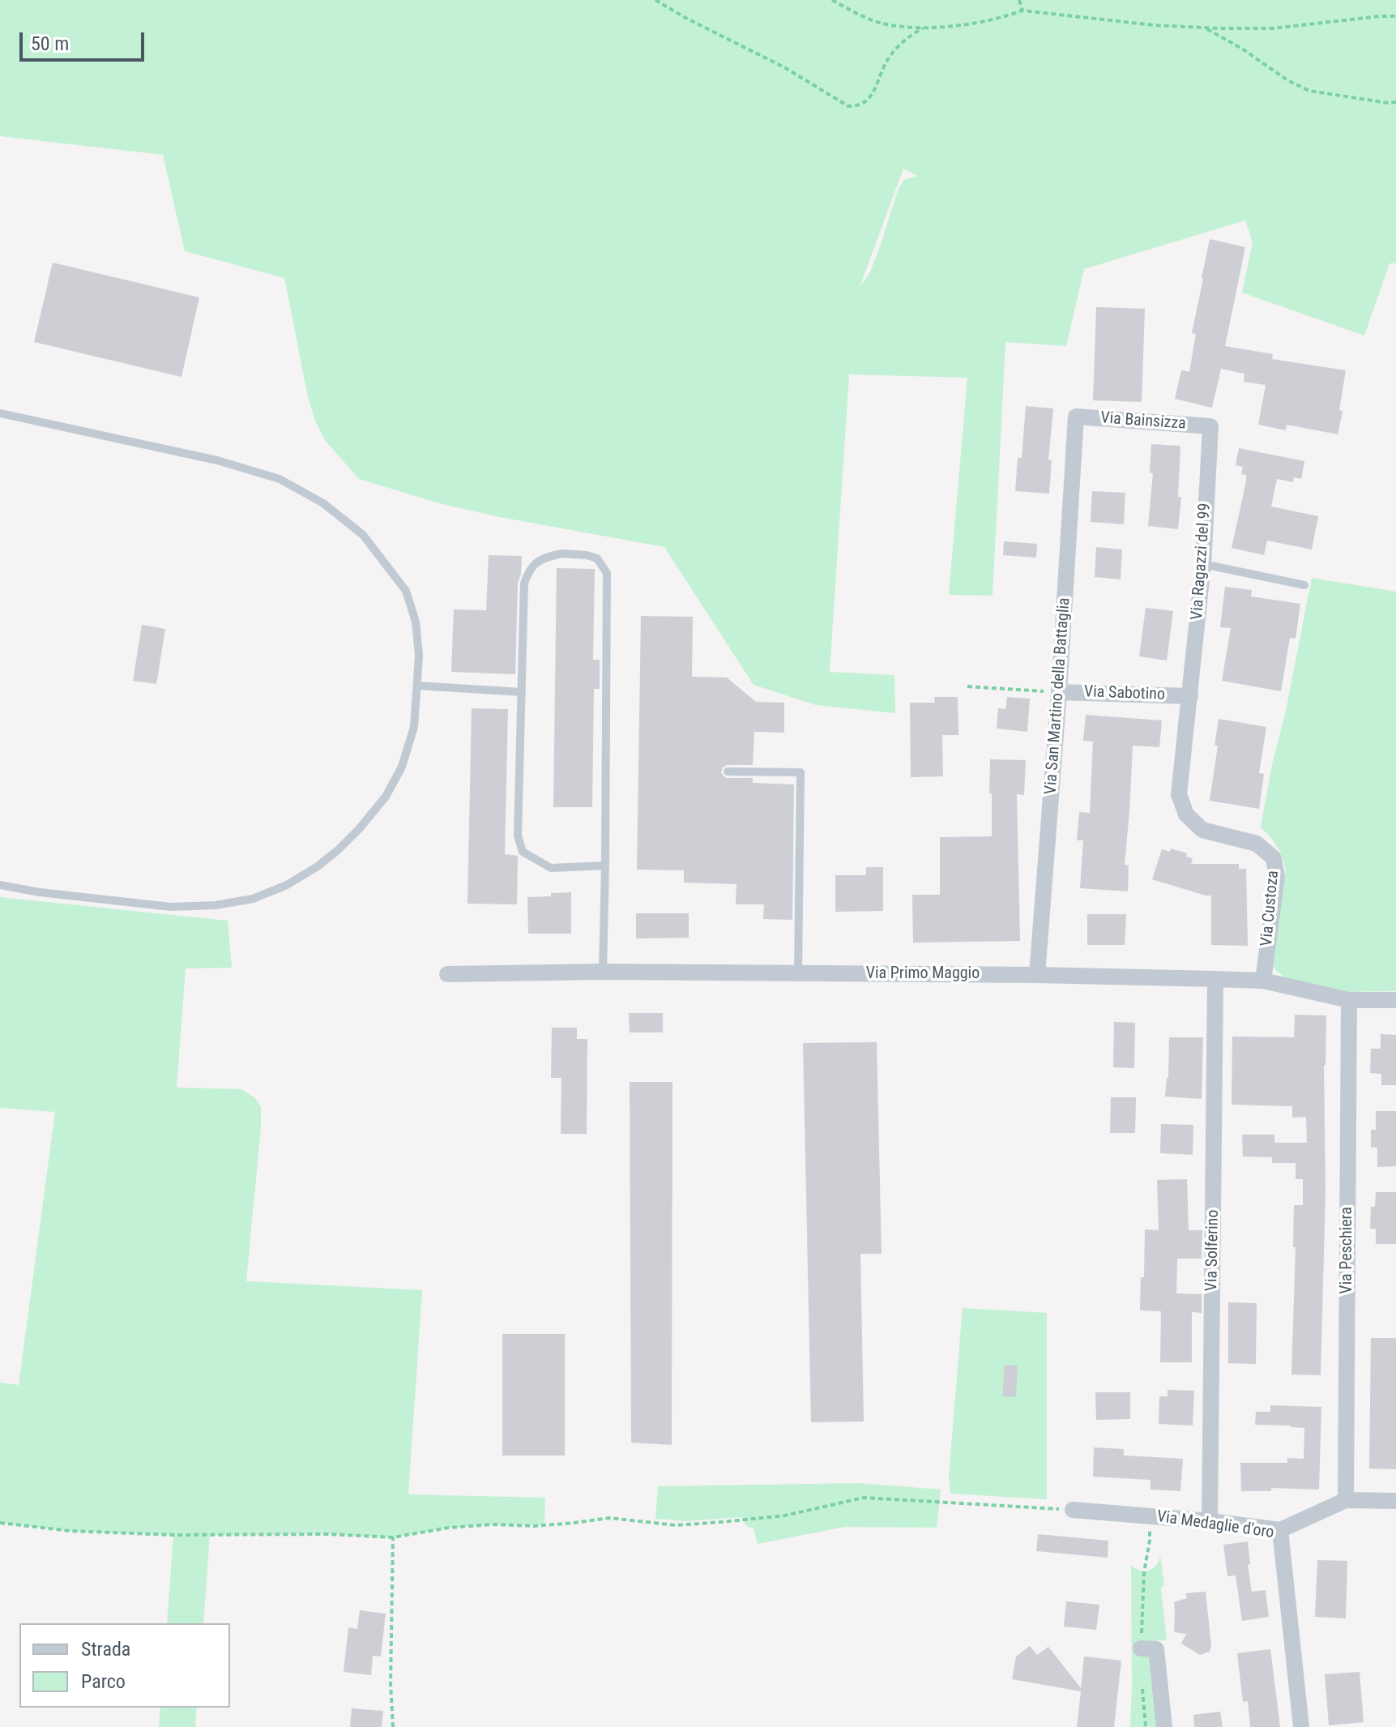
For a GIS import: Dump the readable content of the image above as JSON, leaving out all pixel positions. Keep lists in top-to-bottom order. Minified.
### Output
{"streets":{"street":["Via Bainsizza","Via Ragazzi del 99","Via Sabotino","Via San Martino della Battaglia","Via Custoza","Via Primo Maggio","Via Solferino","Via Peschiera","Via Medaglie d'oro"]},"crossings":[["Via Bainsizza","Via Ragazzi del 99"],["Via Bainsizza","Via San Martino della Battaglia"],["Via Ragazzi del 99","Via Sabotino"],["Via Ragazzi del 99","Via Custoza"],["Via Sabotino","Via San Martino della Battaglia"],["Via San Martino della Battaglia","Via Primo Maggio"],["Via Custoza","Via Primo Maggio"],["Via Primo Maggio","Via Solferino"],["Via Primo Maggio","Via Peschiera"],["Via Solferino","Via Medaglie d'oro"]],"legend":["Strada","Parco"],"scale_bar":"50 m"}
